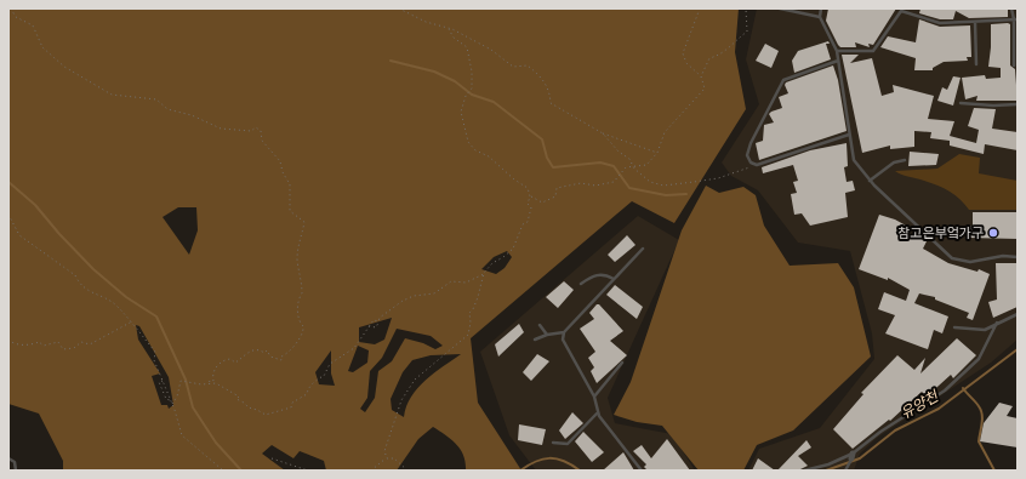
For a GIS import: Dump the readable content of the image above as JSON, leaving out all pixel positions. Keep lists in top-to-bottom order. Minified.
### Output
{"water":["유양천"],"places":["참고은부엌가구"]}
